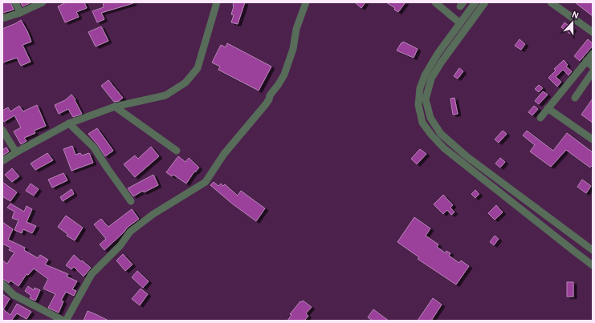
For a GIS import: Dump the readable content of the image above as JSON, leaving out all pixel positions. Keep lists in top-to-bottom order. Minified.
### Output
{"north":"top"}
